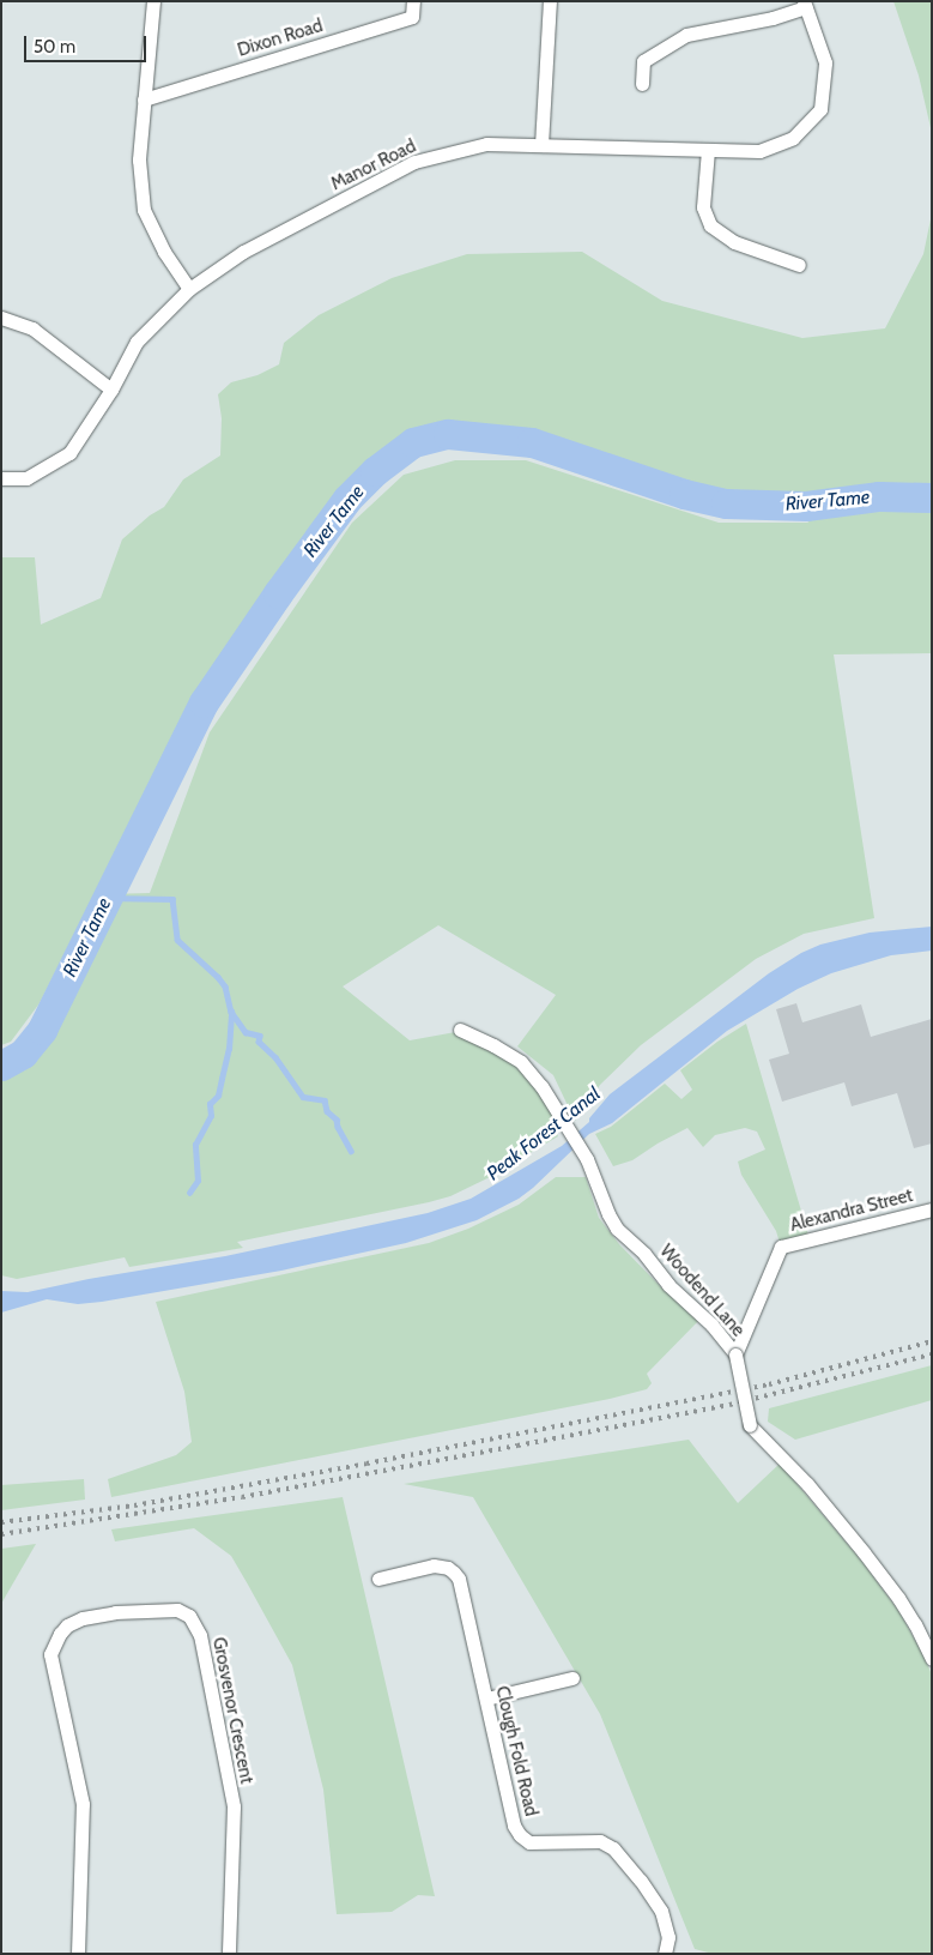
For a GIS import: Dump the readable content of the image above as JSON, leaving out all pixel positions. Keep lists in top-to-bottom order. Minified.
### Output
{"streets":{"street":["Dixon Road","Manor Road","Alexandra Street","Woodend Lane","Grosvenor Crescent","Clough Fold Road"]},"crossings":[["Alexandra Street","Woodend Lane"]],"water":["River Tame","Peak Forest Canal"],"scale_bar":"50 m"}
